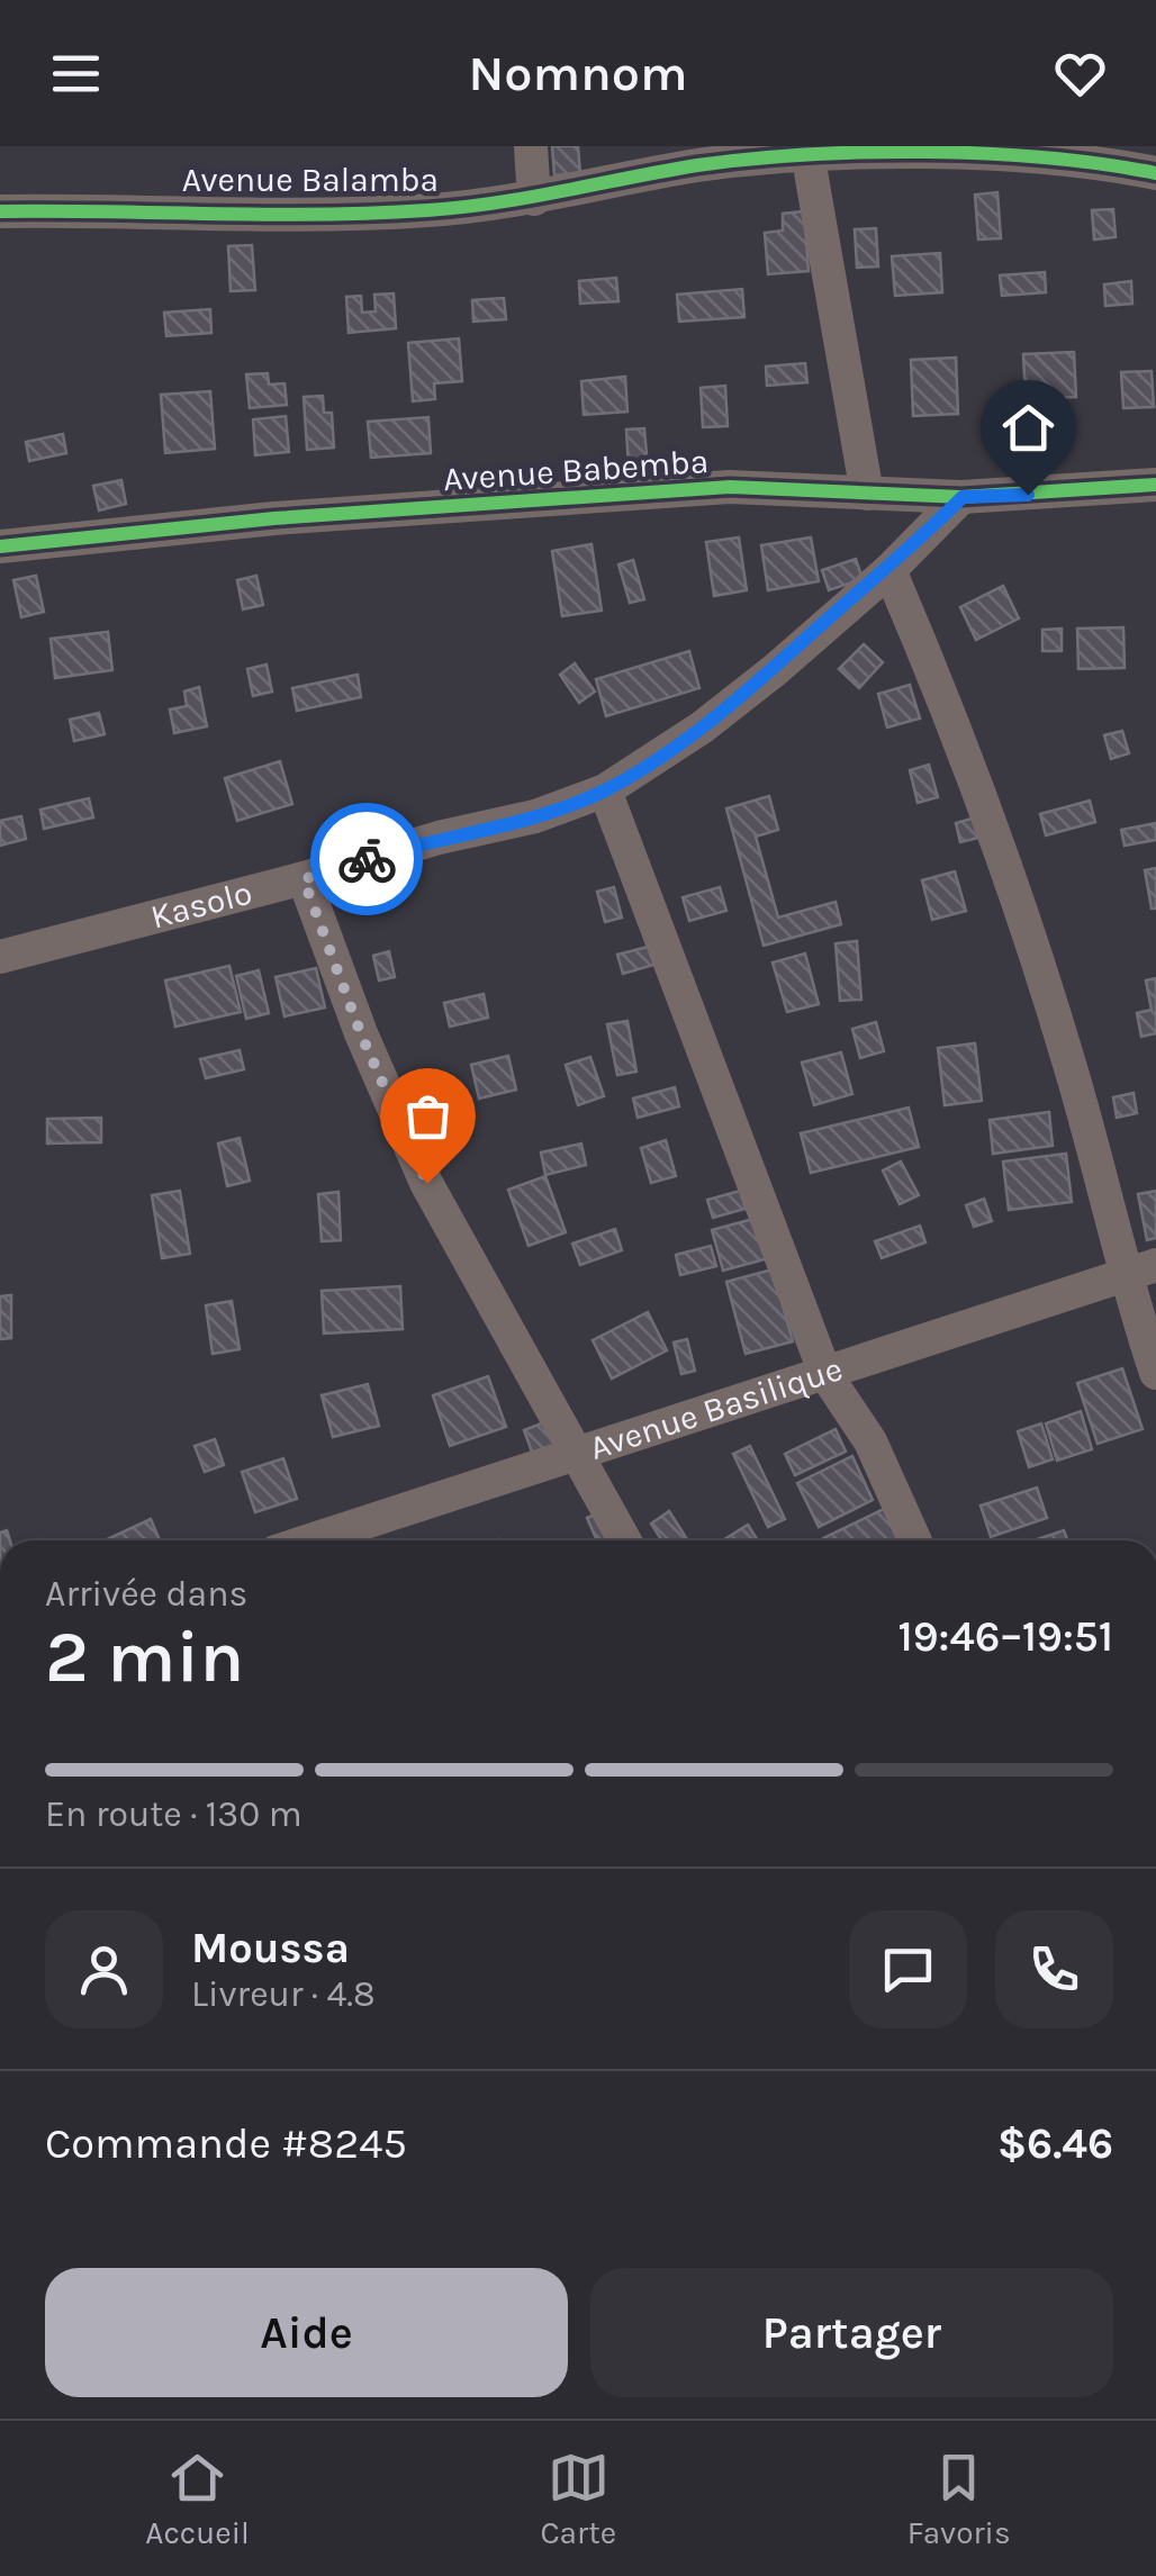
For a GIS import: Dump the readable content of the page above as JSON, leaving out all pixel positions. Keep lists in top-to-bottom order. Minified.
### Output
{"streets":{"street":["Avenue Balamba","Avenue Babemba","Kasolo","Avenue Basilique"]},"crossings":[["Avenue Babemba","Kasolo"]],"page":{"header":"Nomnom","heading":["2 min","Arrivée dans","19:46–19:51"],"panel":["Moussa","Livreur · 4.8","Commande #8245","$6.46"],"bar":"En route · 130 m","buttons":["Aide","Partager"],"tabs":["Accueil","Carte","Favoris"]}}
